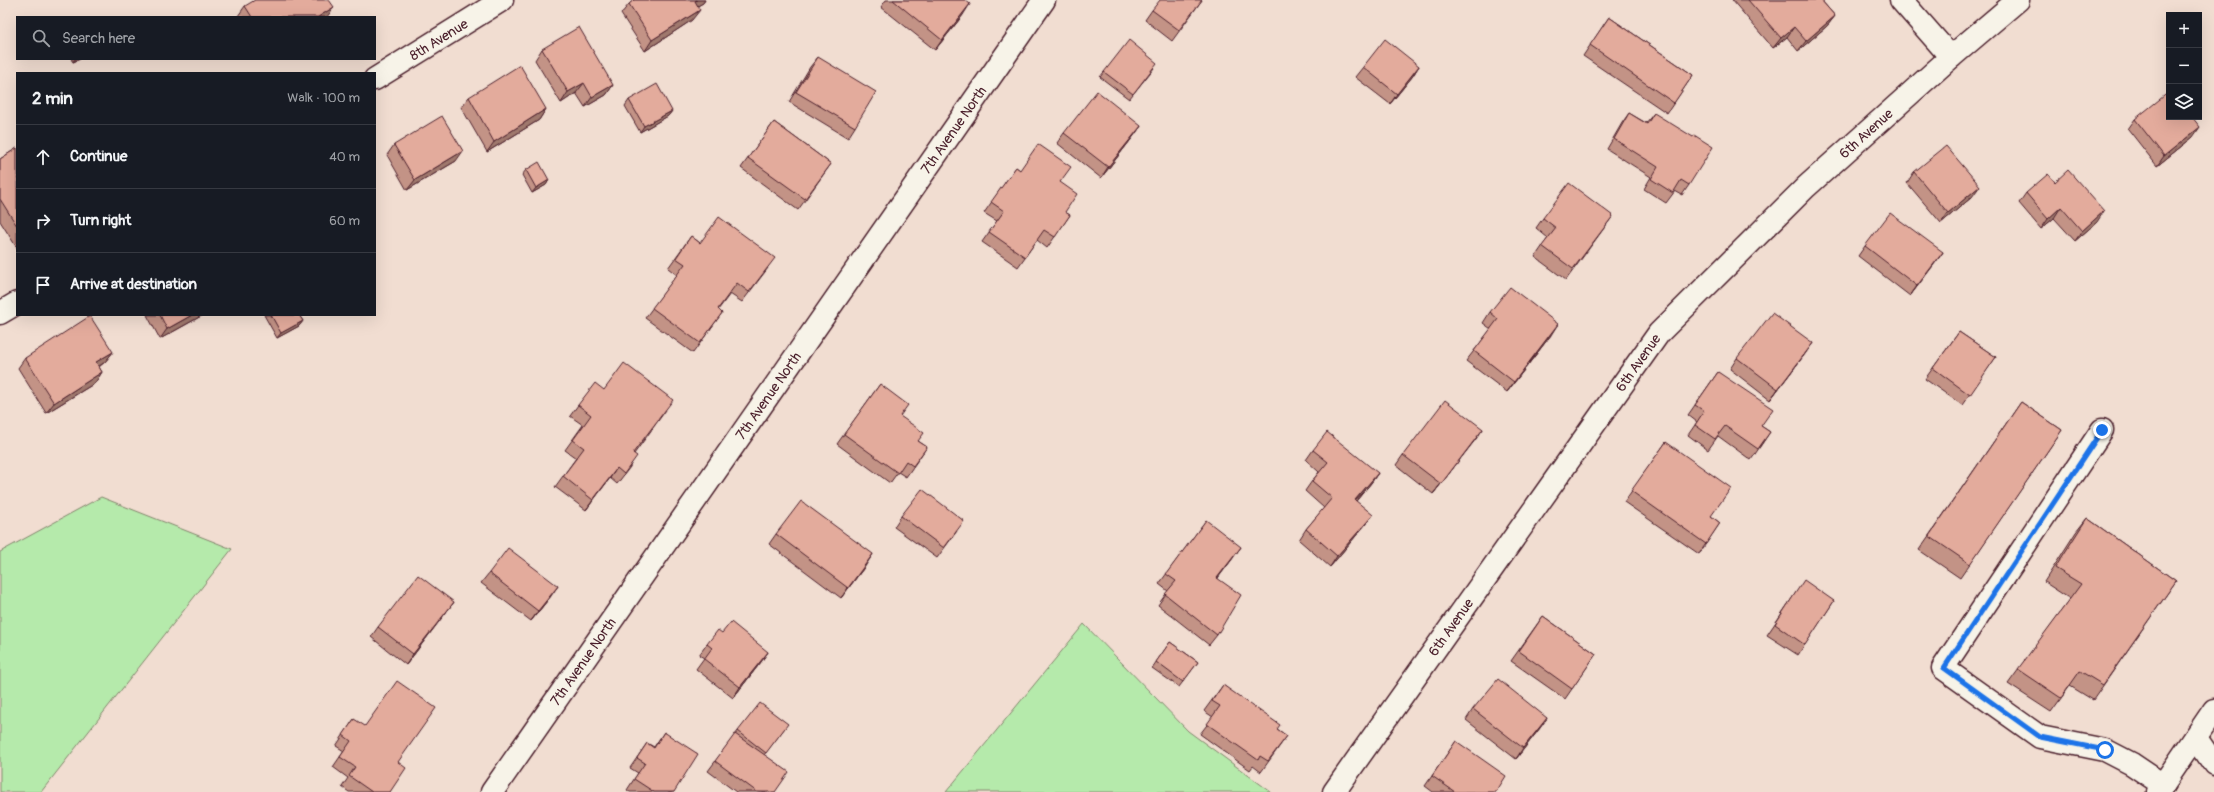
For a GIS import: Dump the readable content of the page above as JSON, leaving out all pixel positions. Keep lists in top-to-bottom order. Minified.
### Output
{"streets":{"street":["8th Avenue","7th Avenue North","6th Avenue"]},"page":{"map_buttons":["+","−"],"search":"Search here","heading":["2 min","Walk · 100 m"],"list":[["Continue","40 m"],["Turn right","60 m"],"Arrive at destination"]}}
